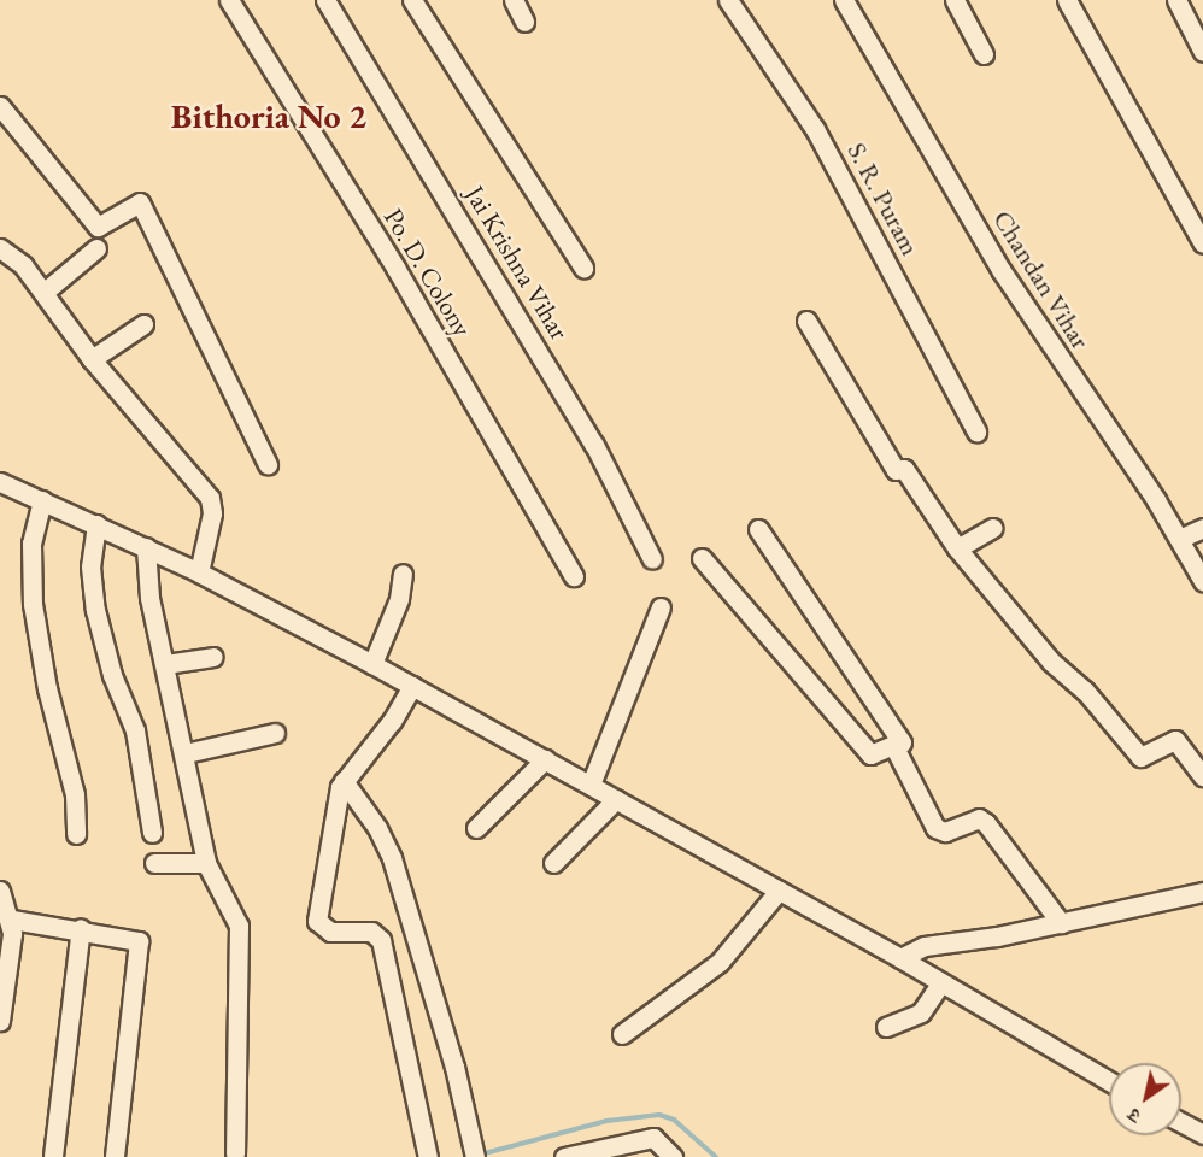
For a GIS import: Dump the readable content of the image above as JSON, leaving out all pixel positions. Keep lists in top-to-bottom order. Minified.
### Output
{"streets":{"street":["S. R. Puram","Jai Krishna Vihar","Po. D. Colony","Chandan Vihar"]},"districts":["Bithoria No 2"],"north":"bottom left"}
